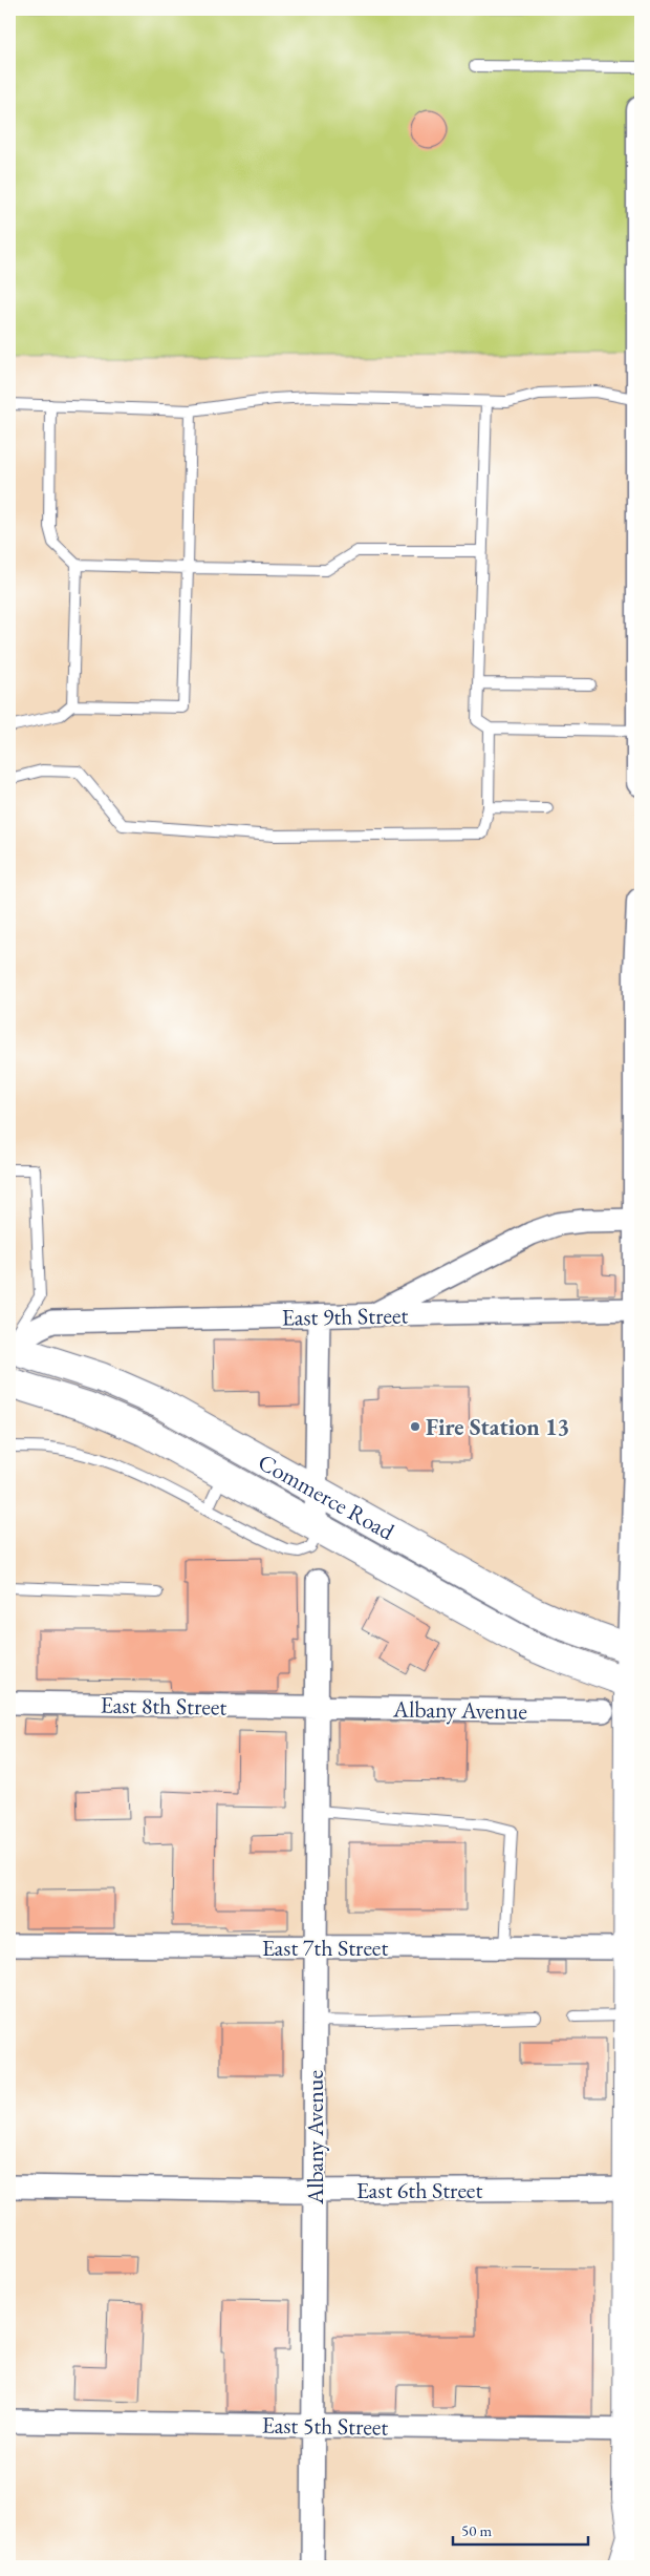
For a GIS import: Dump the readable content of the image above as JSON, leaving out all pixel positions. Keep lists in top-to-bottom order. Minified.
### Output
{"streets":{"main road":["Commerce Road"],"street":["East 9th Street","East 8th Street","Albany Avenue","East 7th Street","East 6th Street","East 5th Street"]},"crossings":[["East 9th Street","Commerce Road"],["East 8th Street","Albany Avenue"],["Albany Avenue","East 7th Street"],["Albany Avenue","East 6th Street"],["Albany Avenue","East 5th Street"]],"places":["Fire Station 13"],"scale_bar":"50 m"}
